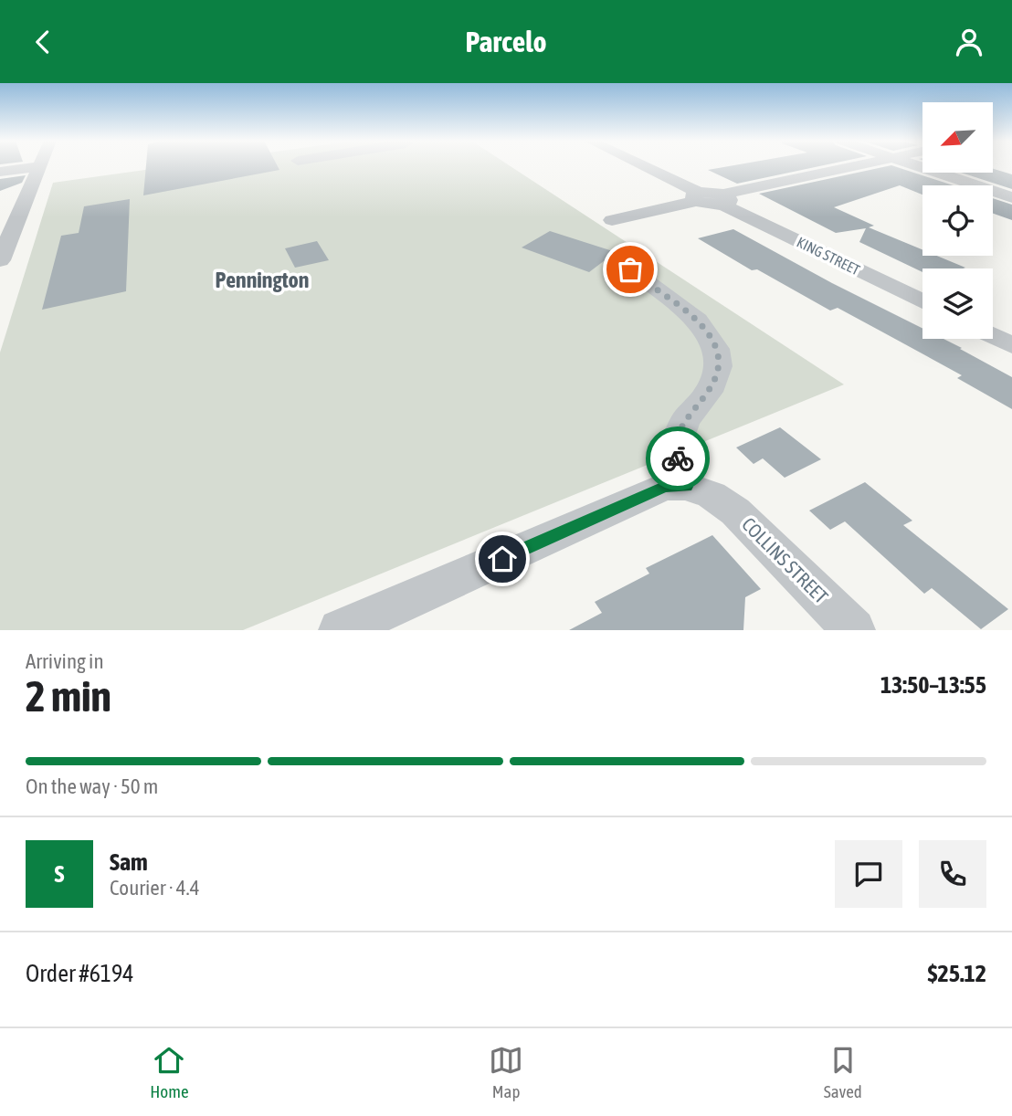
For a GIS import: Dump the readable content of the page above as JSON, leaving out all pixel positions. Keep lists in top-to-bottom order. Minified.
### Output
{"streets":{"street":["KING STREET","COLLINS STREET"]},"districts":["Pennington"],"north":"bottom left","page":{"header":"Parcelo","heading":["2 min","Arriving in","13:50–13:55"],"panel":["Sam","Courier · 4.4","Order #6194","$25.12"],"bar":"On the way · 50 m","round":"S","tabs":["Home","Map","Saved"]}}
